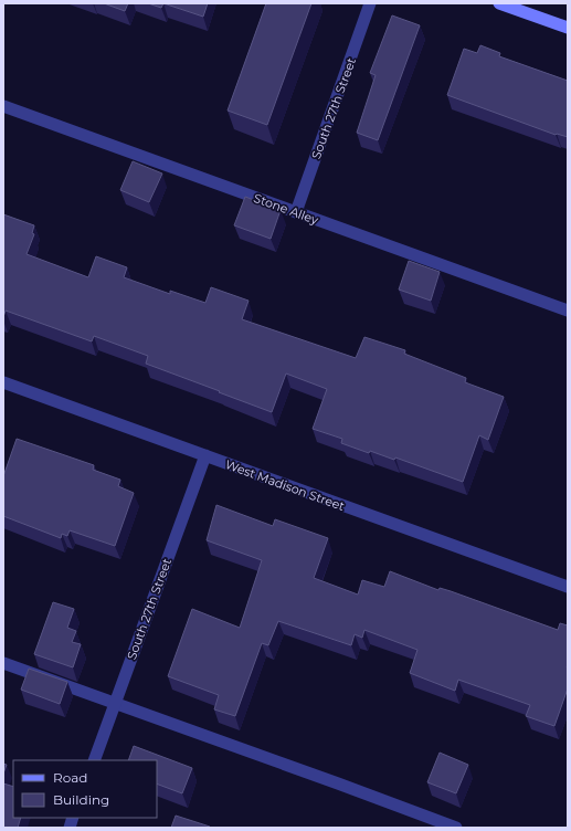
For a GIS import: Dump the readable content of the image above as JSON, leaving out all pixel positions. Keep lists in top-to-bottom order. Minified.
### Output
{"streets":{"street":["South 27th Street","Stone Alley","West Madison Street"]},"crossings":[["South 27th Street","Stone Alley"],["South 27th Street","West Madison Street"]],"legend":["Road","Building"]}
